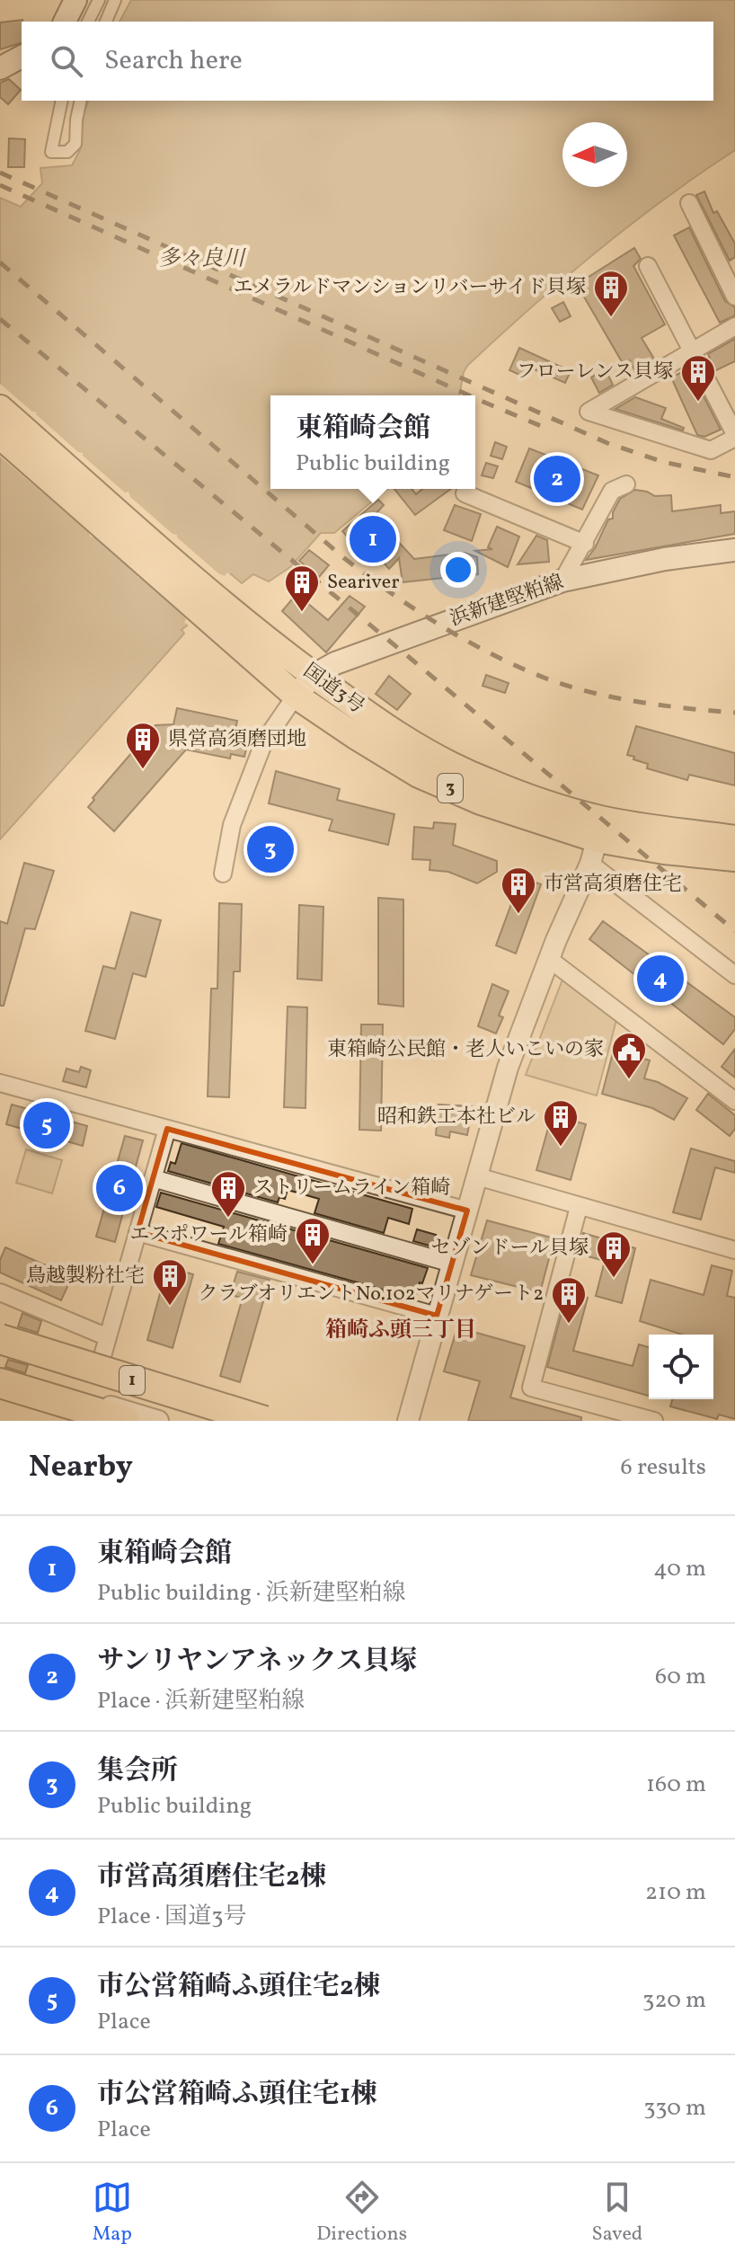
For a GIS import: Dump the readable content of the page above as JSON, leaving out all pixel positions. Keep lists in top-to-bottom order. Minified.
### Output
{"streets":{"highway":["国道3号","3","1"],"main road":["浜新建堅粕線"]},"crossings":[["浜新建堅粕線","国道3号"]],"districts":["箱崎ふ頭三丁目"],"water":["多々良川"],"places":{"building":["エメラルドマンションリバーサイド貝塚","フローレンス貝塚","Seariver","県営高須磨団地","市営高須磨住宅","昭和鉄工本社ビル","ストリームライン箱崎","エスポワール箱崎","セゾンドール貝塚","鳥越製粉社宅","クラブオリエントNo.102マリナゲート2"],"public building":["東箱崎公民館・老人いこいの家"]},"north":"left","page":{"search":"Search here","popup":["東箱崎会館","Public building"],"pins":["2","1","3","4","5","6"],"heading":["Nearby","6 results"],"list":[{"mark":"1","name":"東箱崎会館","note":"Public building · 浜新建堅粕線","value":"40 m"},{"mark":"2","name":"サンリヤンアネックス貝塚","note":"Place · 浜新建堅粕線","value":"60 m"},{"mark":"3","name":"集会所","note":"Public building","value":"160 m"},{"mark":"4","name":"市営高須磨住宅2棟","note":"Place · 国道3号","value":"210 m"},{"mark":"5","name":"市公営箱崎ふ頭住宅2棟","note":"Place","value":"320 m"},{"mark":"6","name":"市公営箱崎ふ頭住宅1棟","note":"Place","value":"330 m"}],"nav":["Map","Directions","Saved"]}}
